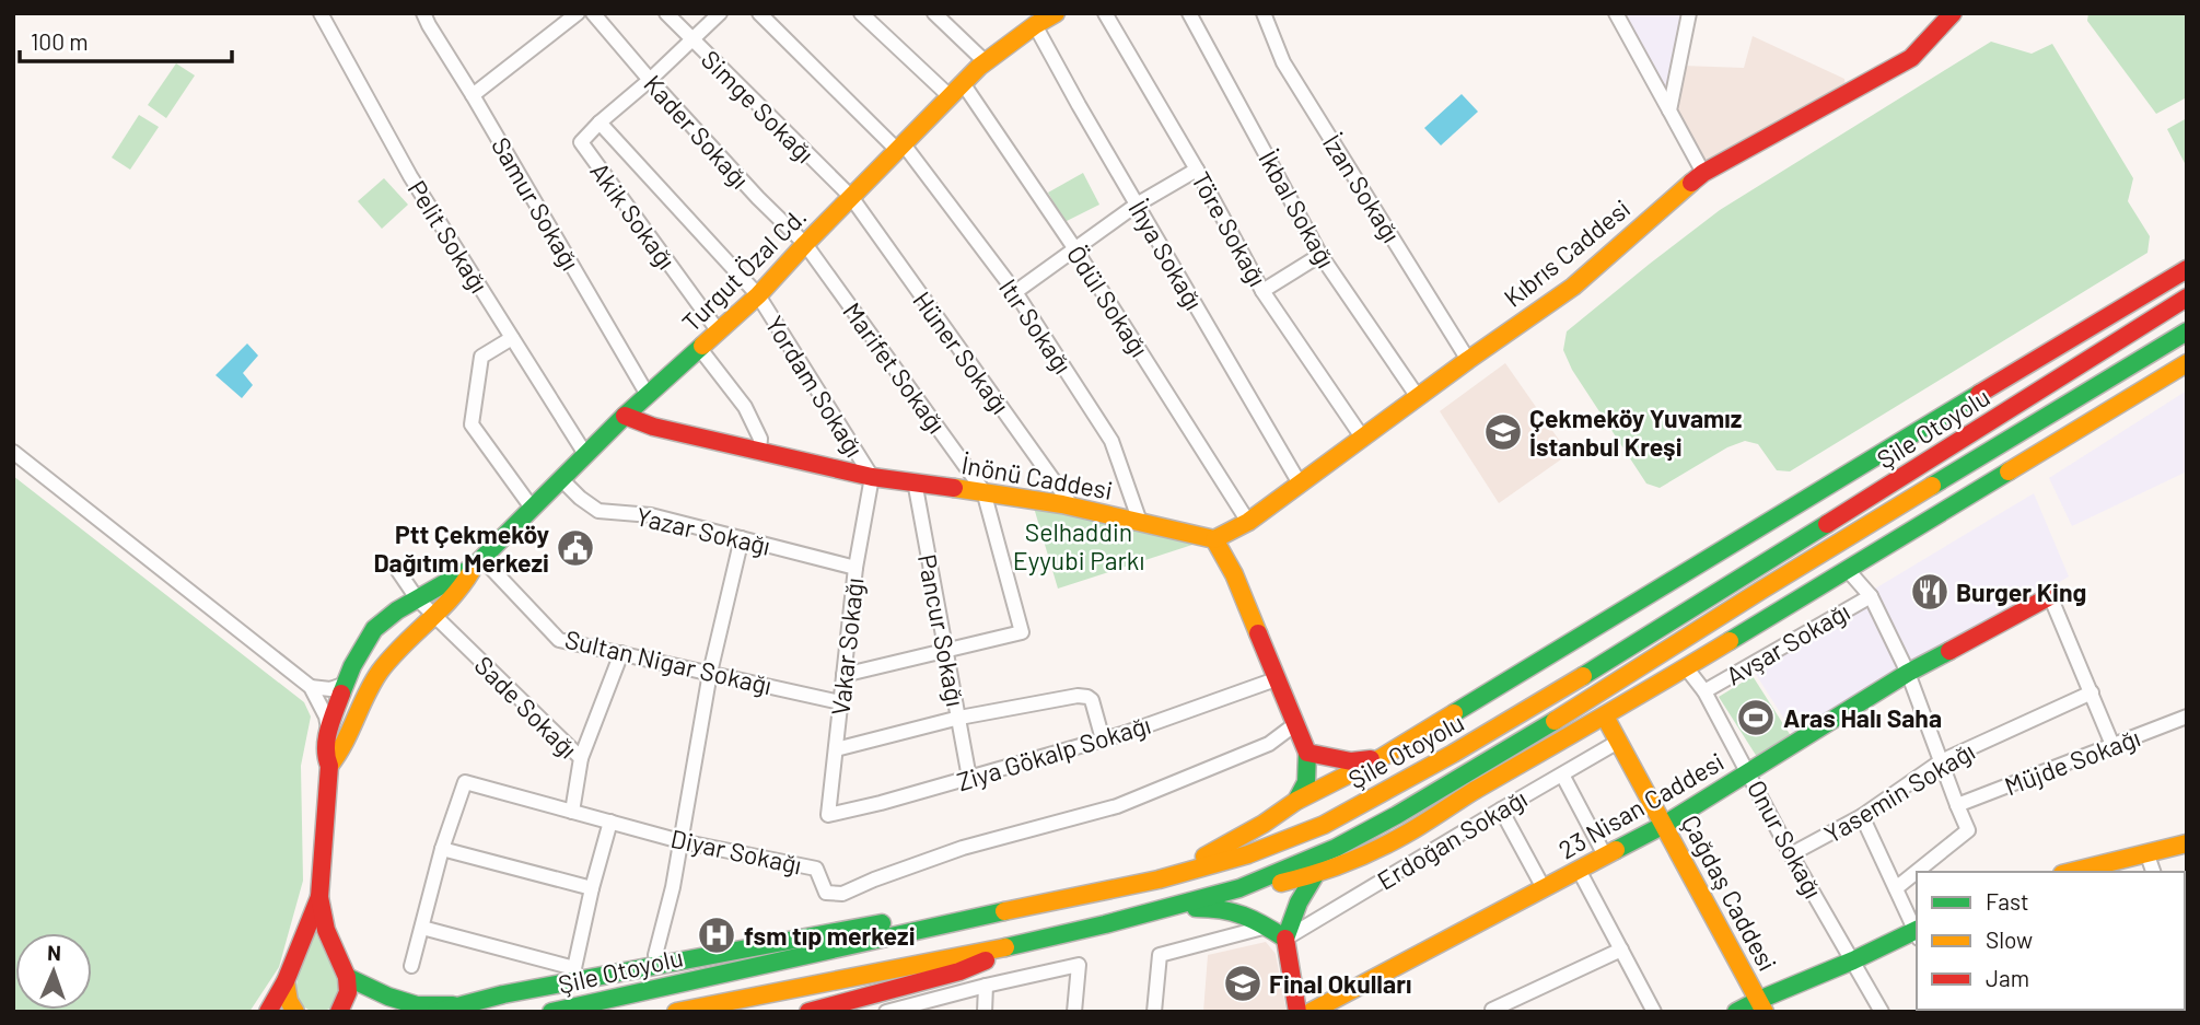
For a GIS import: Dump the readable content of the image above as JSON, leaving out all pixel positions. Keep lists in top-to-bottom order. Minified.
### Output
{"streets":{"main road":["Kıbrıs Caddesi","Turgut Özal Cd.","Şile Otoyolu","İnönü Caddesi","23 Nisan Caddesi","Çağdaş Caddesi"],"street":["Simge Sokağı","Kader Sokağı","İzan Sokağı","Samur Sokağı","İkbal Sokağı","Akik Sokağı","Töre Sokağı","Pelit Sokağı","İhya Sokağı","Ödül Sokağı","Itır Sokağı","Hüner Sokağı","Marifet Sokağı","Yordam Sokağı","Yazar Sokağı","Pancur Sokağı","Avşar Sokağı","Vakar Sokağı","Sultan Nigar Sokağı","Sade Sokağı","Ziya Gökalp Sokağı","Müjde Sokağı","Yasemin Sokağı","Erdoğan Sokağı","Onur Sokağı","Diyar Sokağı"]},"crossings":[["Simge Sokağı","Akik Sokağı"],["Simge Sokağı","Turgut Özal Cd."],["Simge Sokağı","Hüner Sokağı"],["Kader Sokağı","Akik Sokağı"],["Kader Sokağı","Turgut Özal Cd."],["Kader Sokağı","Marifet Sokağı"],["İzan Sokağı","Kıbrıs Caddesi"],["Samur Sokağı","Turgut Özal Cd."],["İkbal Sokağı","Kıbrıs Caddesi"],["Akik Sokağı","Turgut Özal Cd."],["Akik Sokağı","Yordam Sokağı"],["Töre Sokağı","Kıbrıs Caddesi"],["Pelit Sokağı","Turgut Özal Cd."],["Kıbrıs Caddesi","İhya Sokağı"],["Kıbrıs Caddesi","Ödül Sokağı"],["Kıbrıs Caddesi","İnönü Caddesi"],["İhya Sokağı","Turgut Özal Cd."],["Turgut Özal Cd.","Ödül Sokağı"],["Turgut Özal Cd.","Itır Sokağı"],["Turgut Özal Cd.","Hüner Sokağı"],["Turgut Özal Cd.","Marifet Sokağı"],["Turgut Özal Cd.","Yordam Sokağı"],["Turgut Özal Cd.","İnönü Caddesi"],["Turgut Özal Cd.","Yazar Sokağı"],["Turgut Özal Cd.","Sultan Nigar Sokağı"],["Turgut Özal Cd.","Sade Sokağı"],["Itır Sokağı","İnönü Caddesi"],["Hüner Sokağı","İnönü Caddesi"],["Marifet Sokağı","İnönü Caddesi"],["Yordam Sokağı","İnönü Caddesi"],["Yordam Sokağı","Vakar Sokağı"],["İnönü Caddesi","Pancur Sokağı"],["İnönü Caddesi","Vakar Sokağı"],["Yazar Sokağı","Vakar Sokağı"],["Pancur Sokağı","Ziya Gökalp Sokağı"],["Avşar Sokağı","Onur Sokağı"],["Vakar Sokağı","Sultan Nigar Sokağı"],["Vakar Sokağı","Ziya Gökalp Sokağı"],["Sade Sokağı","Diyar Sokağı"],["Müjde Sokağı","23 Nisan Caddesi"],["Yasemin Sokağı","23 Nisan Caddesi"],["Yasemin Sokağı","Onur Sokağı"],["23 Nisan Caddesi","Onur Sokağı"],["23 Nisan Caddesi","Çağdaş Caddesi"],["Erdoğan Sokağı","Çağdaş Caddesi"]],"parks":["Selhaddin Eyyubi Parkı"],"places":{"school or university":["Çekmeköy Yuvamız İstanbul Kreşi","Final Okulları"],"public building":["Ptt Çekmeköy Dağıtım Merkezi"],"restaurant":["Burger King"],"sports":["Aras Halı Saha"],"hospital":["fsm tıp merkezi"]},"legend":["Fast","Slow","Jam"],"scale_bar":"100 m","north":"top"}
